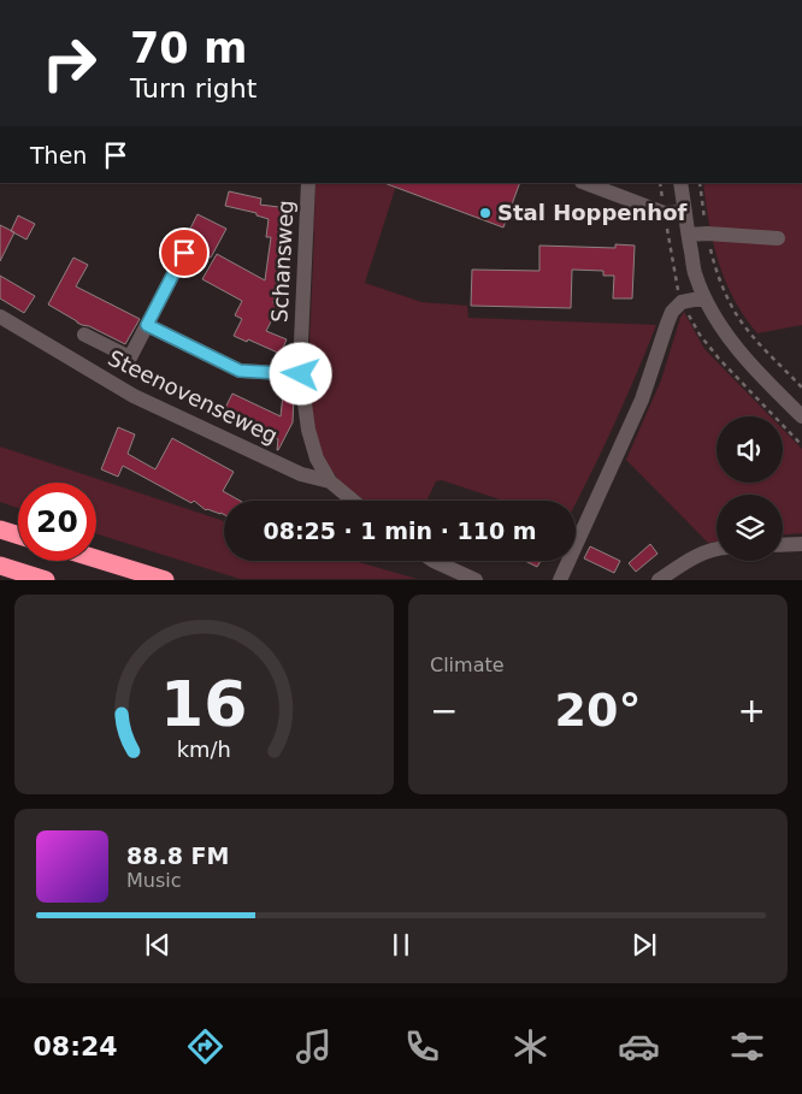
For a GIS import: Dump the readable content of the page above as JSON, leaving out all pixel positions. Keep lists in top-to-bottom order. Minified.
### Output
{"streets":{"street":["Schansweg","Steenovenseweg"]},"crossings":[["Schansweg","Steenovenseweg"]],"places":["Stal Hoppenhof"],"page":{"turn":["70 m","Turn right"],"then":"Then","limit":"20","trip":"08:25 · 1 min · 110 m","tile":"Climate","heat":["−","20°","+"],"song":["88.8 FM","Music"],"tabs":"08:24","gauge":["16","km/h"]}}
